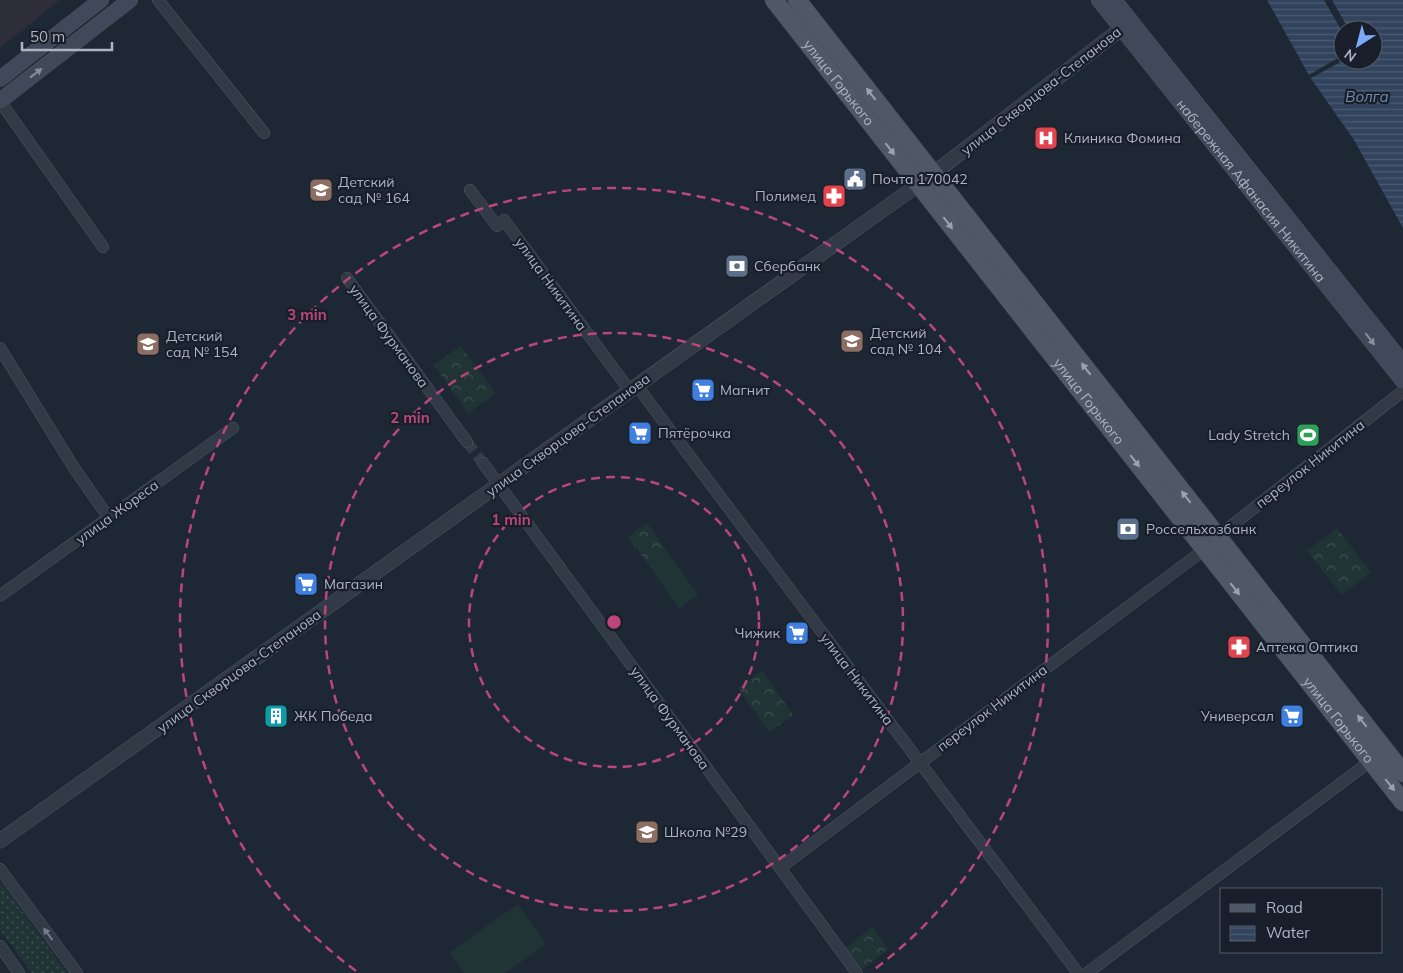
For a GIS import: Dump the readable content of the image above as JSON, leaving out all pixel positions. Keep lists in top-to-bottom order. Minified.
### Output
{"streets":{"main road":["улица Горького","набережная Афанасия Никитина"],"street":["улица Скворцова-Степанова","улица Никитина","улица Фурманова","переулок Никитина","улица Жореса"]},"crossings":[["улица Горького","улица Скворцова-Степанова"],["улица Горького","переулок Никитина"],["улица Скворцова-Степанова","набережная Афанасия Никитина"],["улица Скворцова-Степанова","улица Никитина"],["улица Скворцова-Степанова","улица Фурманова"],["улица Никитина","переулок Никитина"],["улица Фурманова","переулок Никитина"]],"water":["Волга"],"places":{"hospital":["Клиника Фомина"],"public building":["Почта 170042"],"school or university":["Детский сад № 164","Детский сад № 104","Детский сад № 154","Школа №29"],"pharmacy":["Полимед","Аптека Оптика"],"bank":["Сбербанк","Россельхозбанк"],"supermarket":["Магнит","Пятёрочка","Магазин","Чижик","Универсал"],"sports":["Lady Stretch"],"building":["ЖК Победа"]},"legend":["Road","Water"],"scale_bar":"50 m","north":"bottom left","rings":["3 min","2 min","1 min"]}
